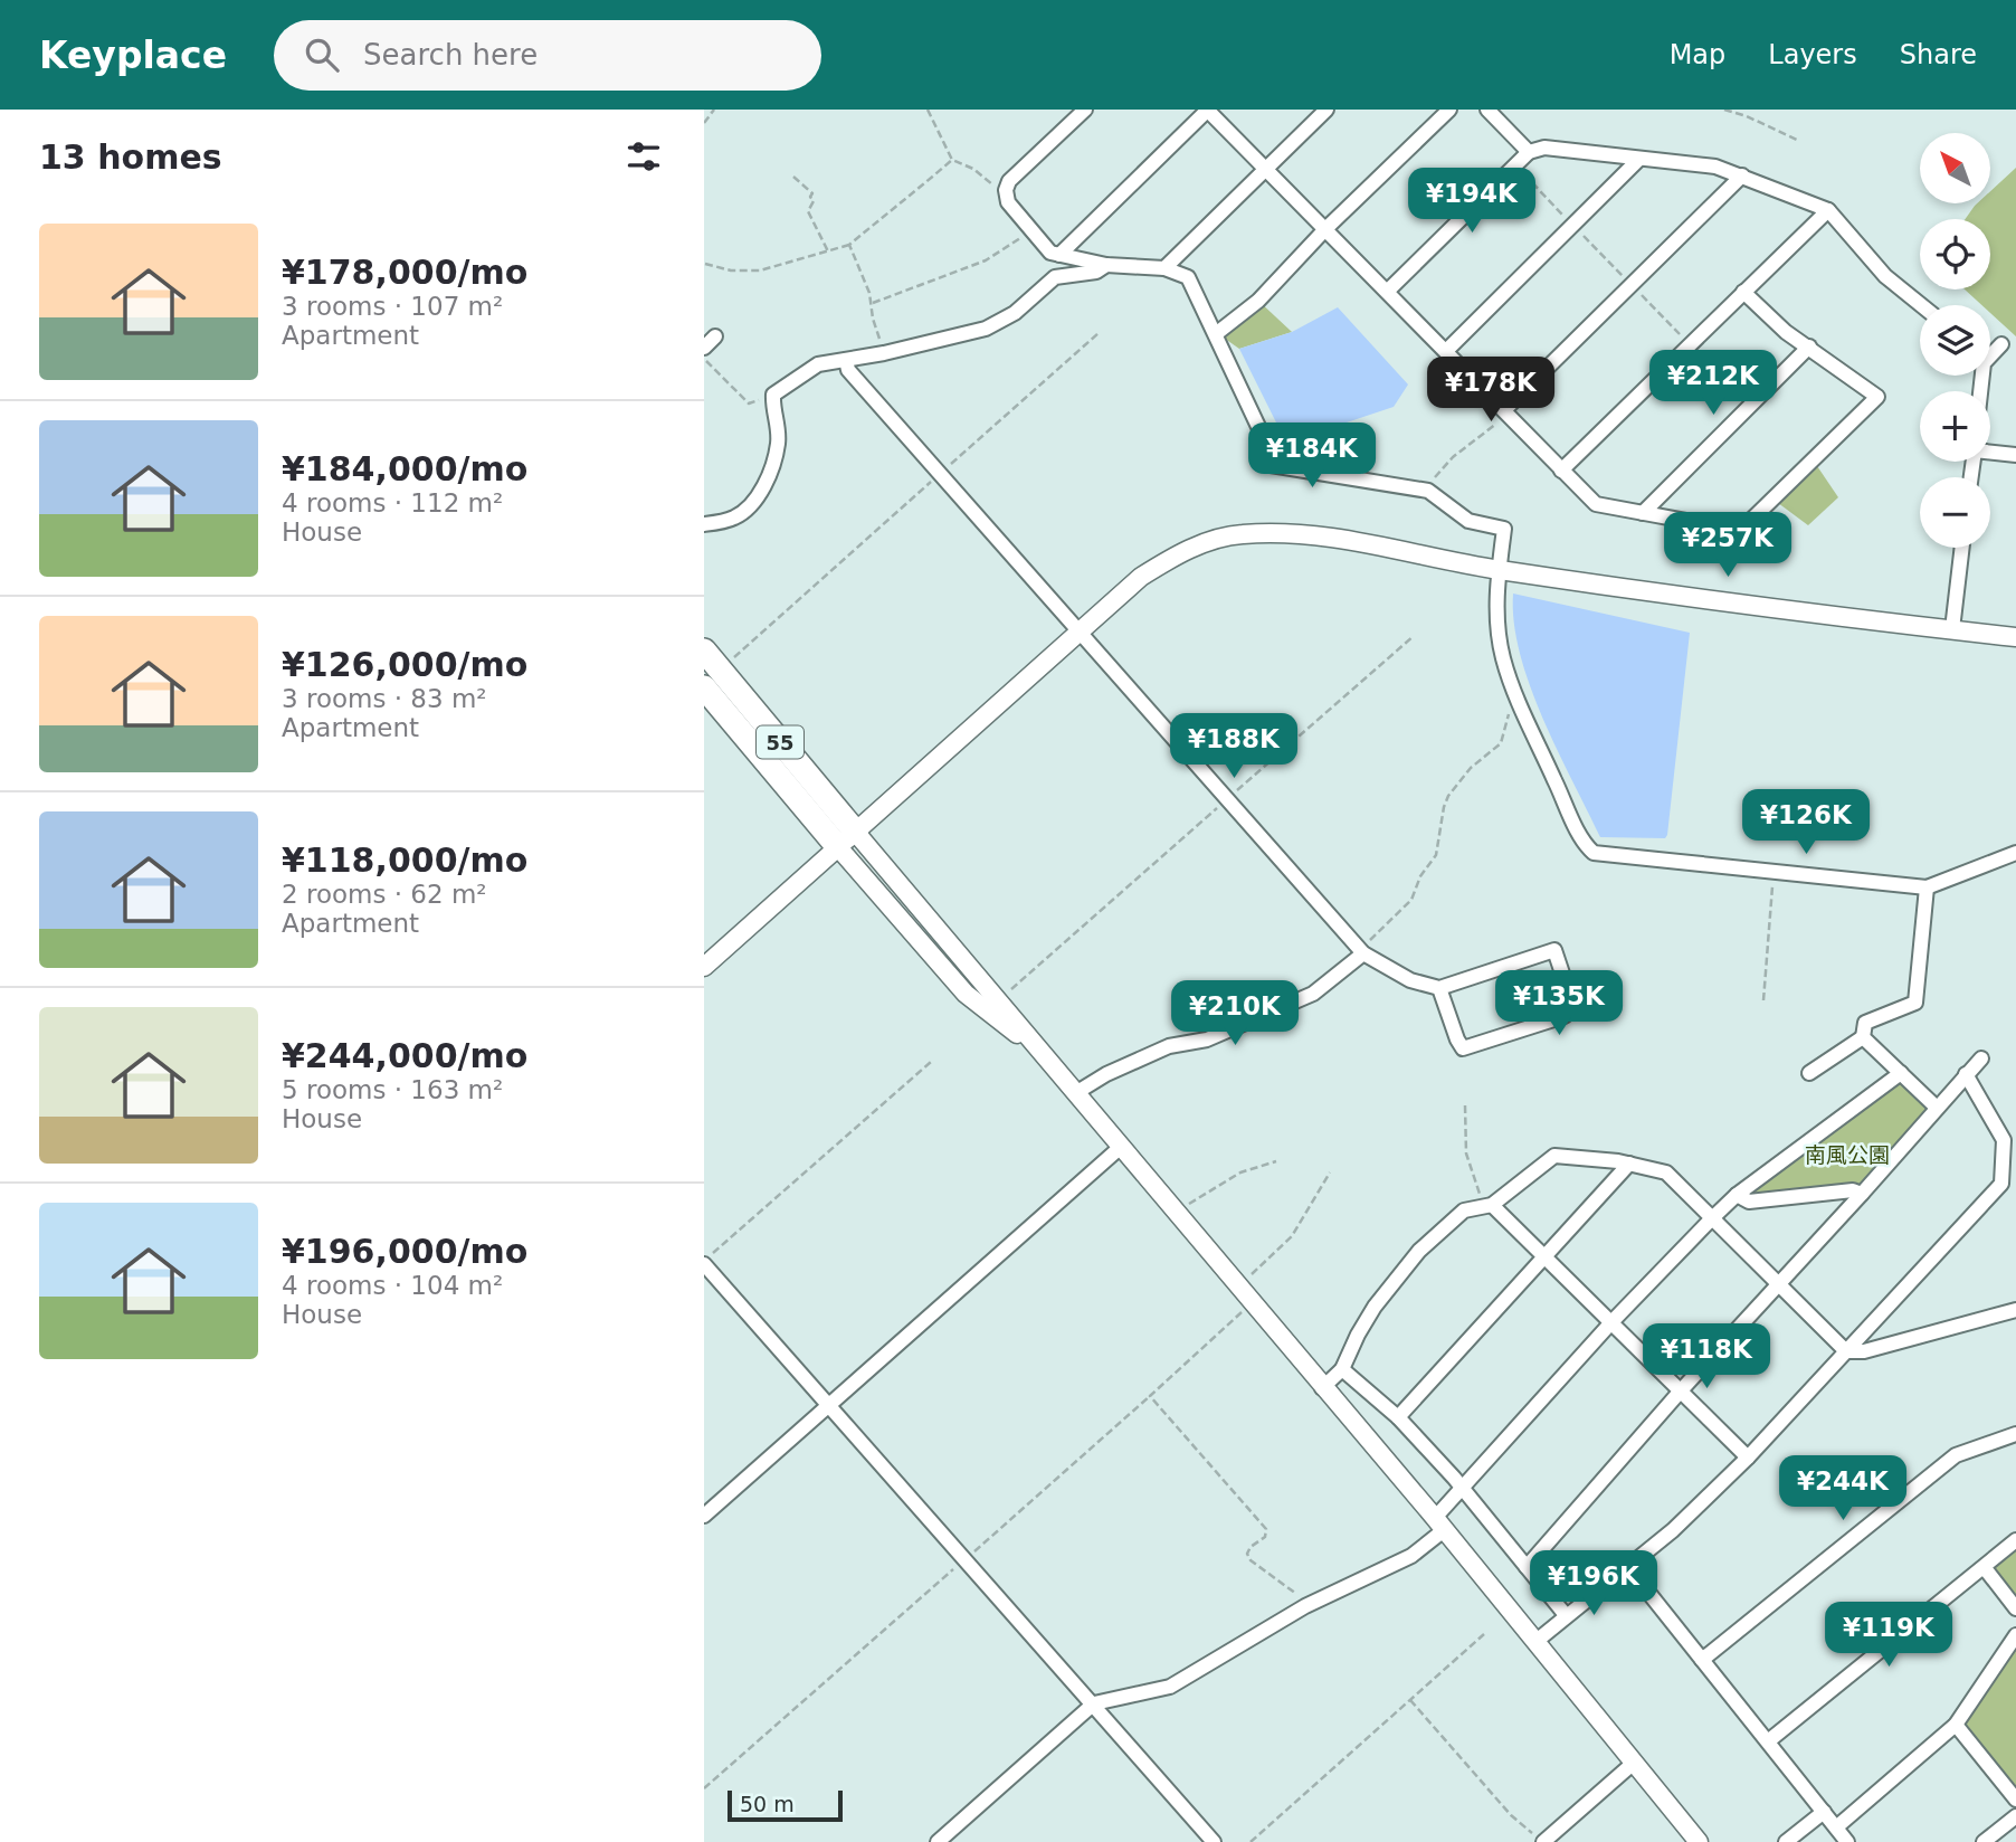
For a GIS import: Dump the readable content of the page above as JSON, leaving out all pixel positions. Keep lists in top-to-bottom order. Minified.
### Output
{"streets":{"main road":["55"]},"parks":["南風公園"],"scale_bar":"50 m","north":"top left","page":{"header":"Keyplace","search":"Search here","nav":["Map","Layers","Share"],"heading":"13 homes","map_buttons":["+","−"],"price":["¥194K","¥212K","¥178K","¥184K","¥257K","¥188K","¥126K","¥135K","¥210K","¥118K","¥244K","¥196K","¥119K"],"list":[{"name":"¥178,000/mo","note":"3 rooms · 107 m² · Apartment"},{"name":"¥184,000/mo","note":"4 rooms · 112 m² · House"},{"name":"¥126,000/mo","note":"3 rooms · 83 m² · Apartment"},{"name":"¥118,000/mo","note":"2 rooms · 62 m² · Apartment"},{"name":"¥244,000/mo","note":"5 rooms · 163 m² · House"},{"name":"¥196,000/mo","note":"4 rooms · 104 m² · House"}],"scale":"50 m"}}
